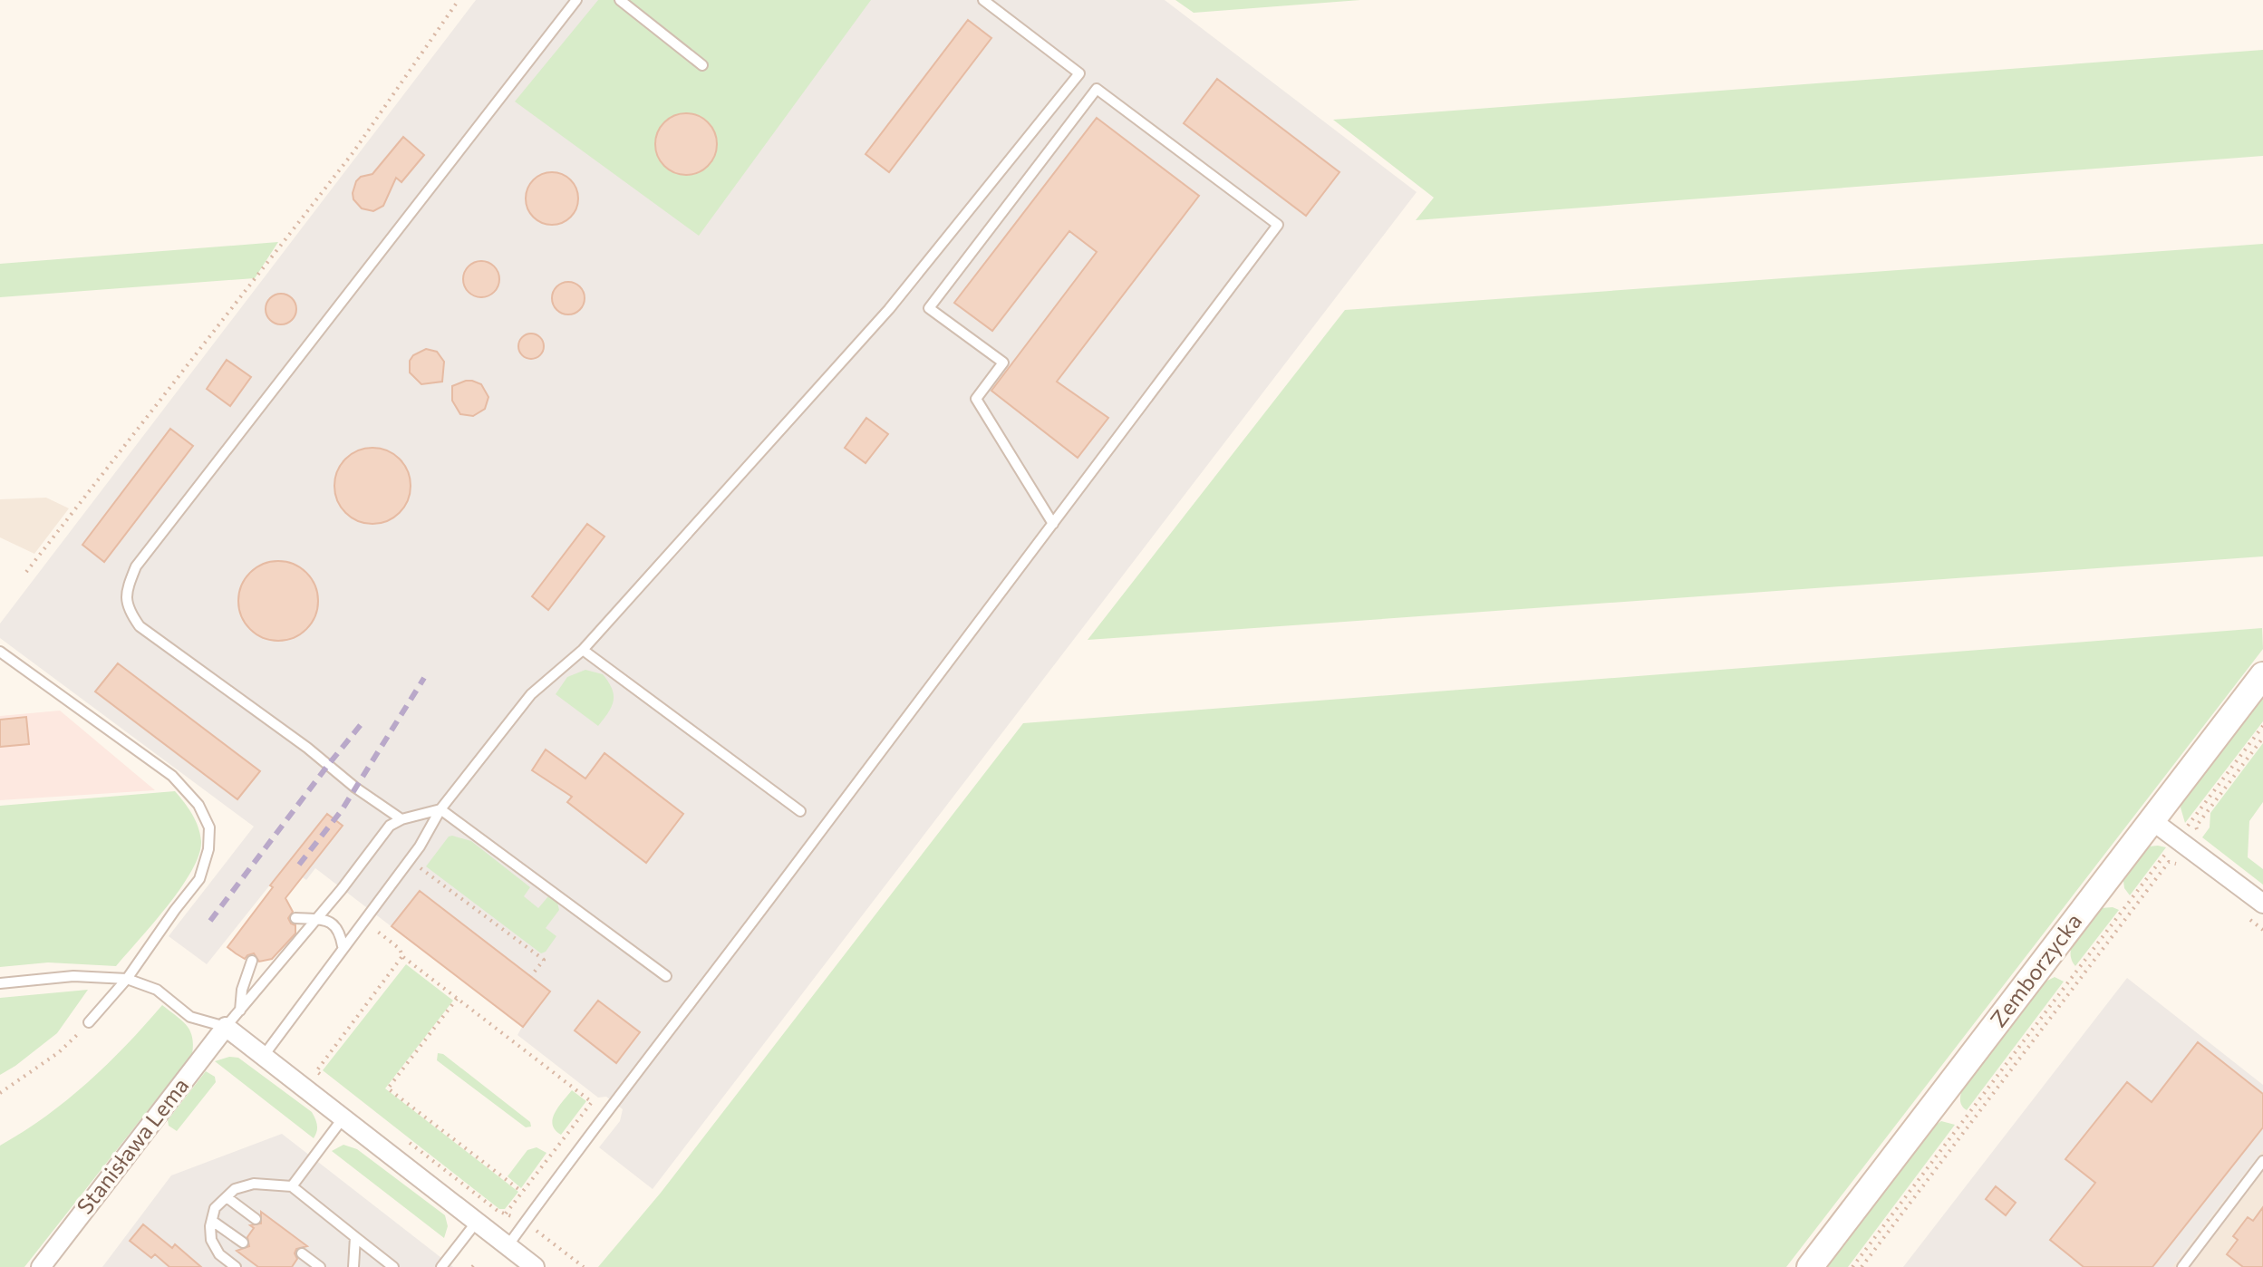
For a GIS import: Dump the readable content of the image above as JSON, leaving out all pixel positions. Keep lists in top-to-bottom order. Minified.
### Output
{"streets":{"street":["Zemborzycka","Stanisława Lema"]}}
